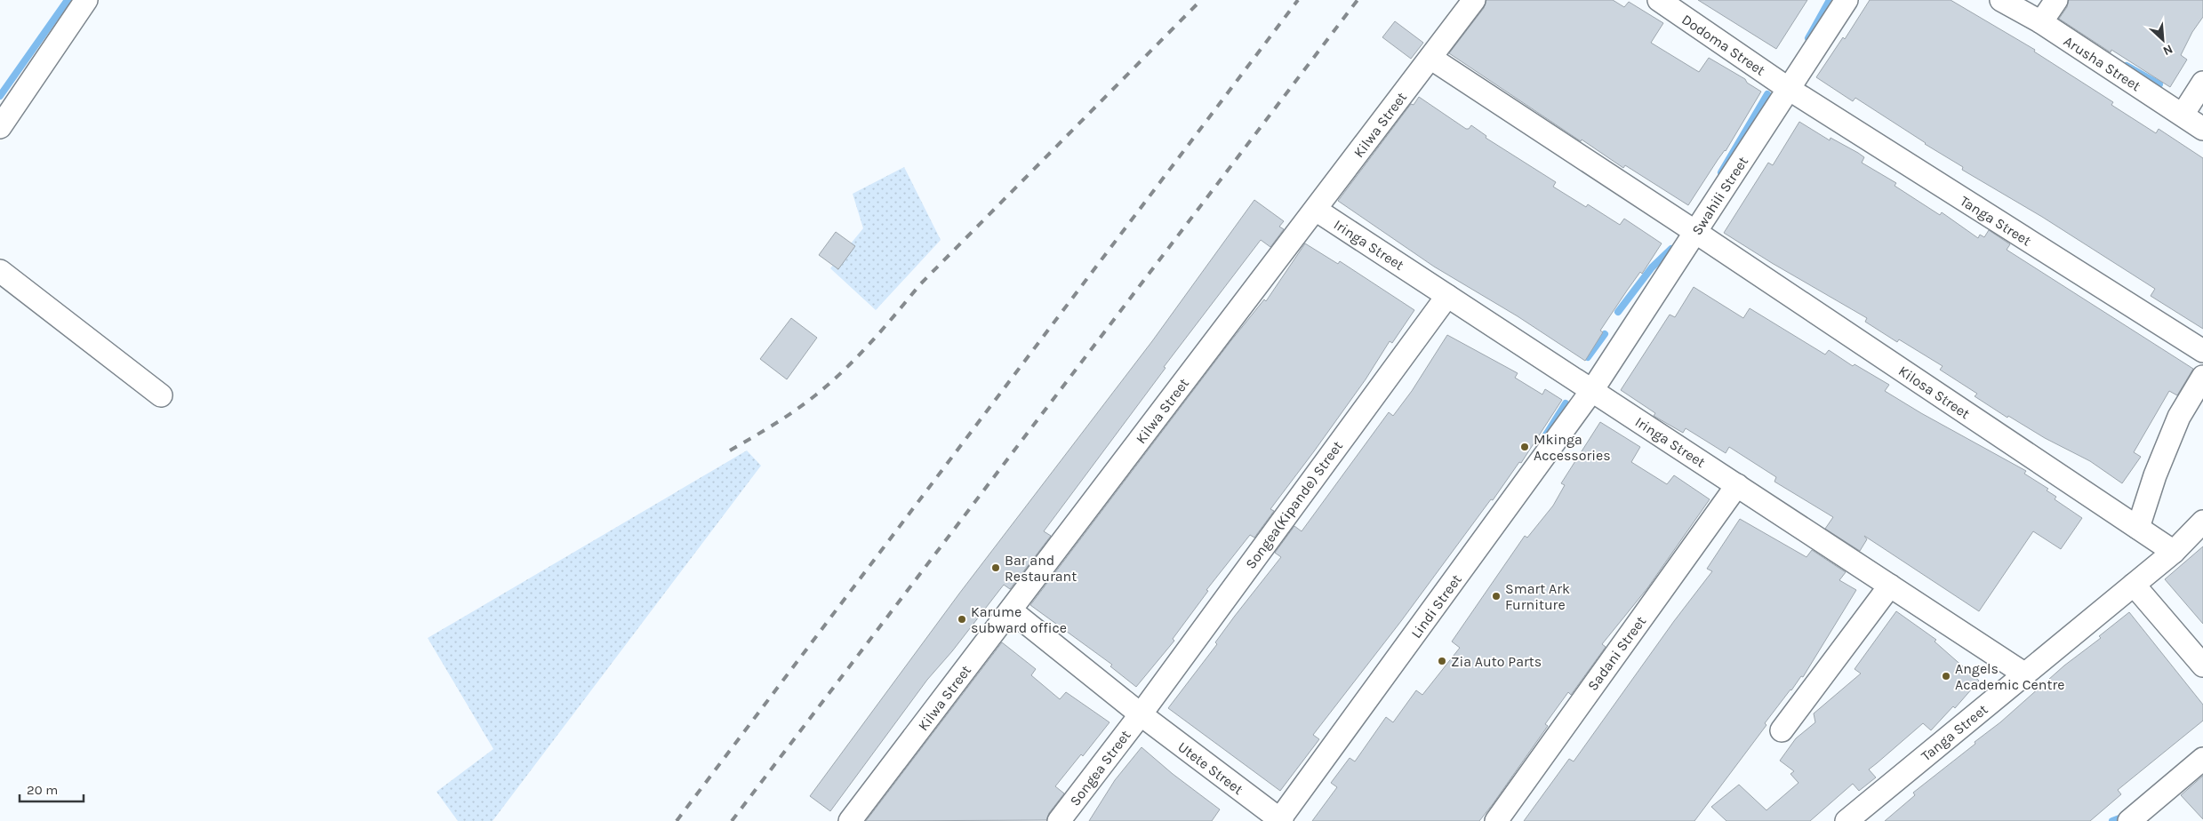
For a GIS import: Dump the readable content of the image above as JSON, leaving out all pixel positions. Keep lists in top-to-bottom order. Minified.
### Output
{"streets":{"street":["Dodoma Street","Arusha Street","Kilwa Street","Swahili Street","Tanga Street","Iringa Street","Kilosa Street","Songea(Kipande) Street","Lindi Street","Sadani Street","Songea Street","Utete Street"]},"crossings":[["Dodoma Street","Swahili Street"],["Dodoma Street","Tanga Street"],["Kilwa Street","Iringa Street"],["Kilwa Street","Kilosa Street"],["Kilwa Street","Utete Street"],["Swahili Street","Tanga Street"],["Swahili Street","Iringa Street"],["Swahili Street","Kilosa Street"],["Swahili Street","Lindi Street"],["Tanga Street","Iringa Street"],["Tanga Street","Kilosa Street"],["Iringa Street","Songea(Kipande) Street"],["Iringa Street","Lindi Street"],["Iringa Street","Sadani Street"],["Songea(Kipande) Street","Songea Street"],["Songea(Kipande) Street","Utete Street"],["Lindi Street","Utete Street"],["Songea Street","Utete Street"]],"places":["Mkinga Accessories","Bar and Restaurant","Smart Ark Furniture","Karume subward office","Zia Auto Parts","Angels Academic Centre"],"scale_bar":"20 m","north":"bottom right"}
